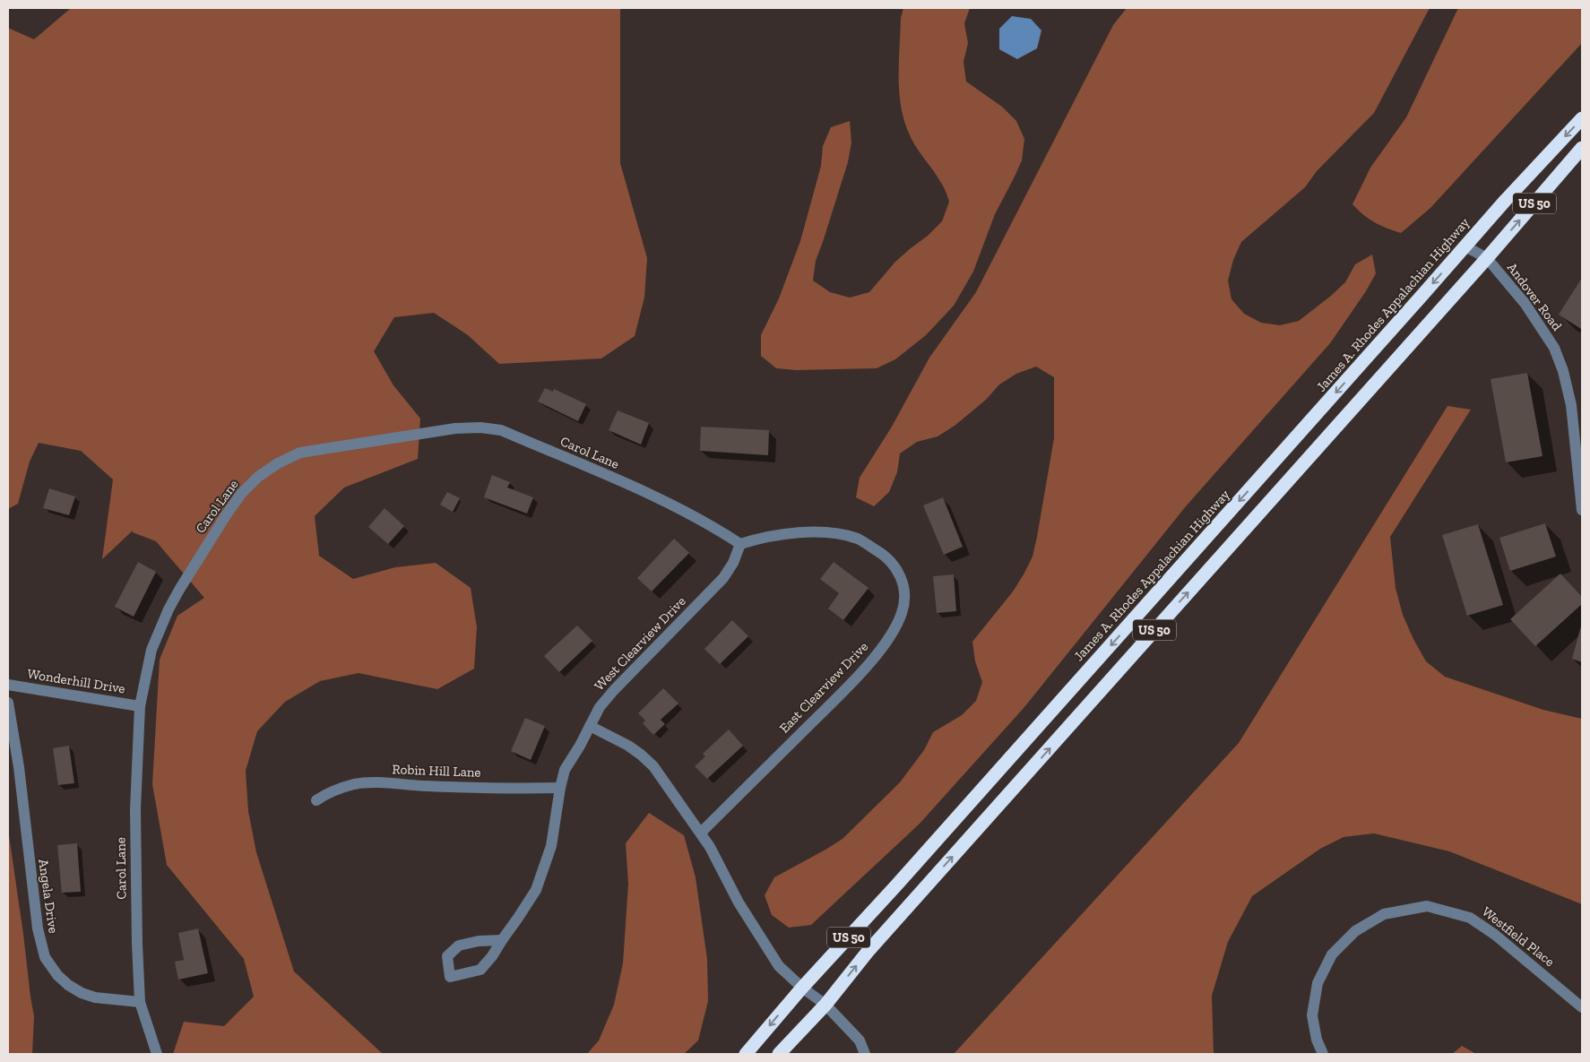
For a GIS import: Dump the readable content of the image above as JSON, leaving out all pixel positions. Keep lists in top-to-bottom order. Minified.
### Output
{"streets":{"highway":["US 50","James A. Rhodes Appalachian Highway"],"street":["Andover Road","Carol Lane","West Clearview Drive","Wonderhill Drive","East Clearview Drive","Robin Hill Lane","Angela Drive","Westfield Place"]},"crossings":[["US 50","Andover Road"],["Andover Road","James A. Rhodes Appalachian Highway"],["Carol Lane","West Clearview Drive"],["Carol Lane","Wonderhill Drive"],["Carol Lane","East Clearview Drive"],["Carol Lane","Angela Drive"],["West Clearview Drive","East Clearview Drive"],["West Clearview Drive","Robin Hill Lane"]]}
